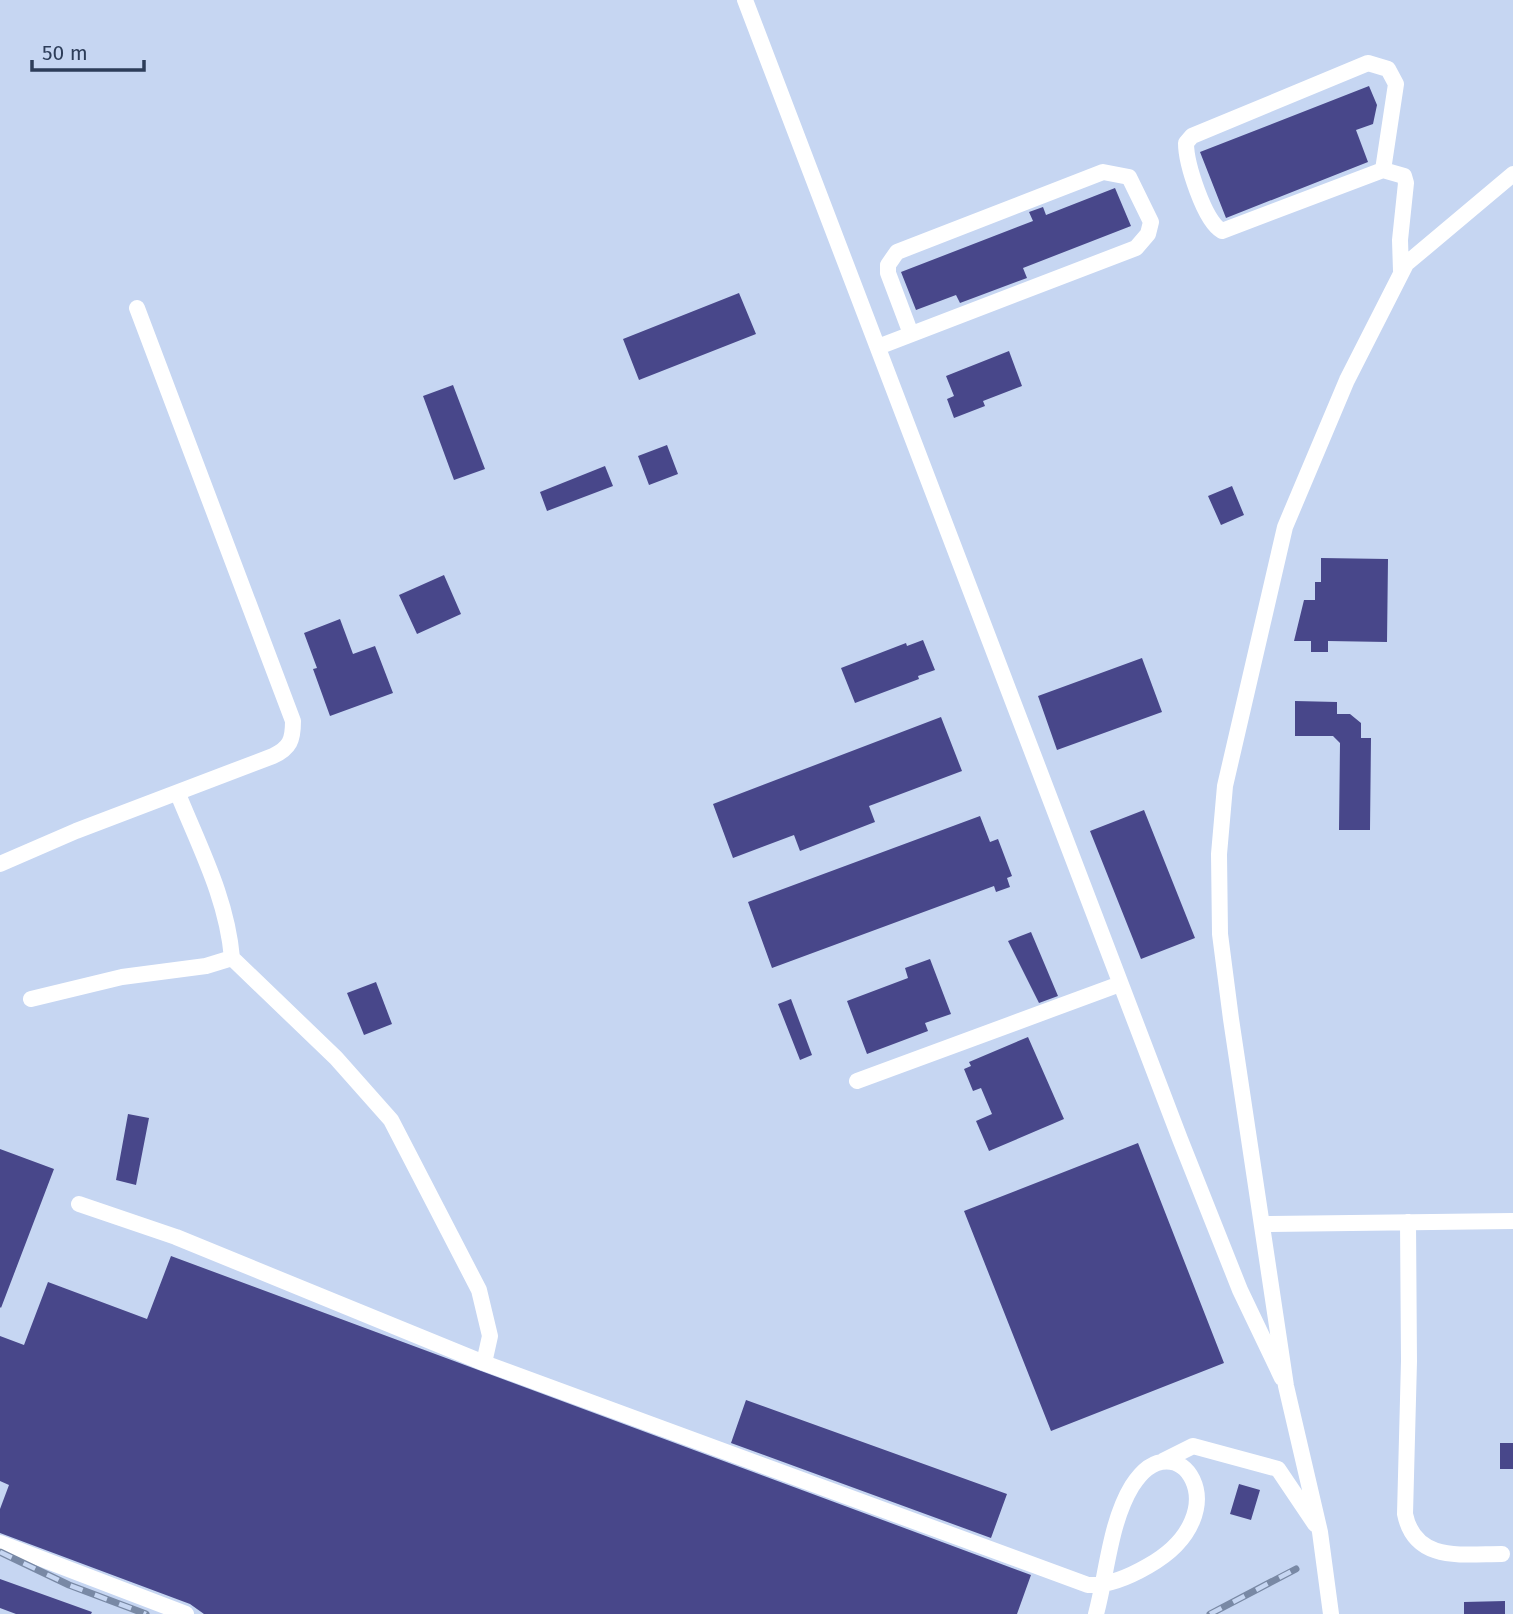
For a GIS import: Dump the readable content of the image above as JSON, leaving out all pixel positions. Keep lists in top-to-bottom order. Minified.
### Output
{"scale_bar":"50 m"}
